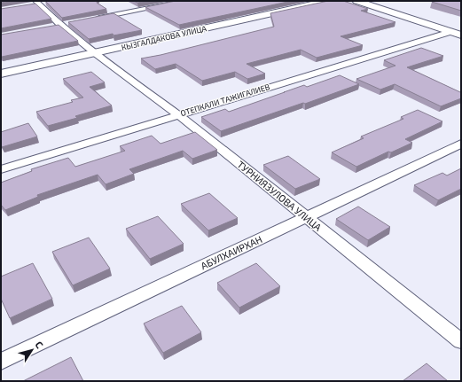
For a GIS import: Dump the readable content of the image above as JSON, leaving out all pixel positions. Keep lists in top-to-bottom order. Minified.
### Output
{"streets":{"street":["КЫЗГАЛДАКОВА УЛИЦА","ОТЕПКАЛИ ТАЖИГАЛИЕВ","ТУРНИЯЗУЛОВА УЛИЦА","АБУЛХАИРХАН"]},"crossings":[["КЫЗГАЛДАКОВА УЛИЦА","ТУРНИЯЗУЛОВА УЛИЦА"],["ОТЕПКАЛИ ТАЖИГАЛИЕВ","ТУРНИЯЗУЛОВА УЛИЦА"],["ТУРНИЯЗУЛОВА УЛИЦА","АБУЛХАИРХАН"]],"north":"top right"}
